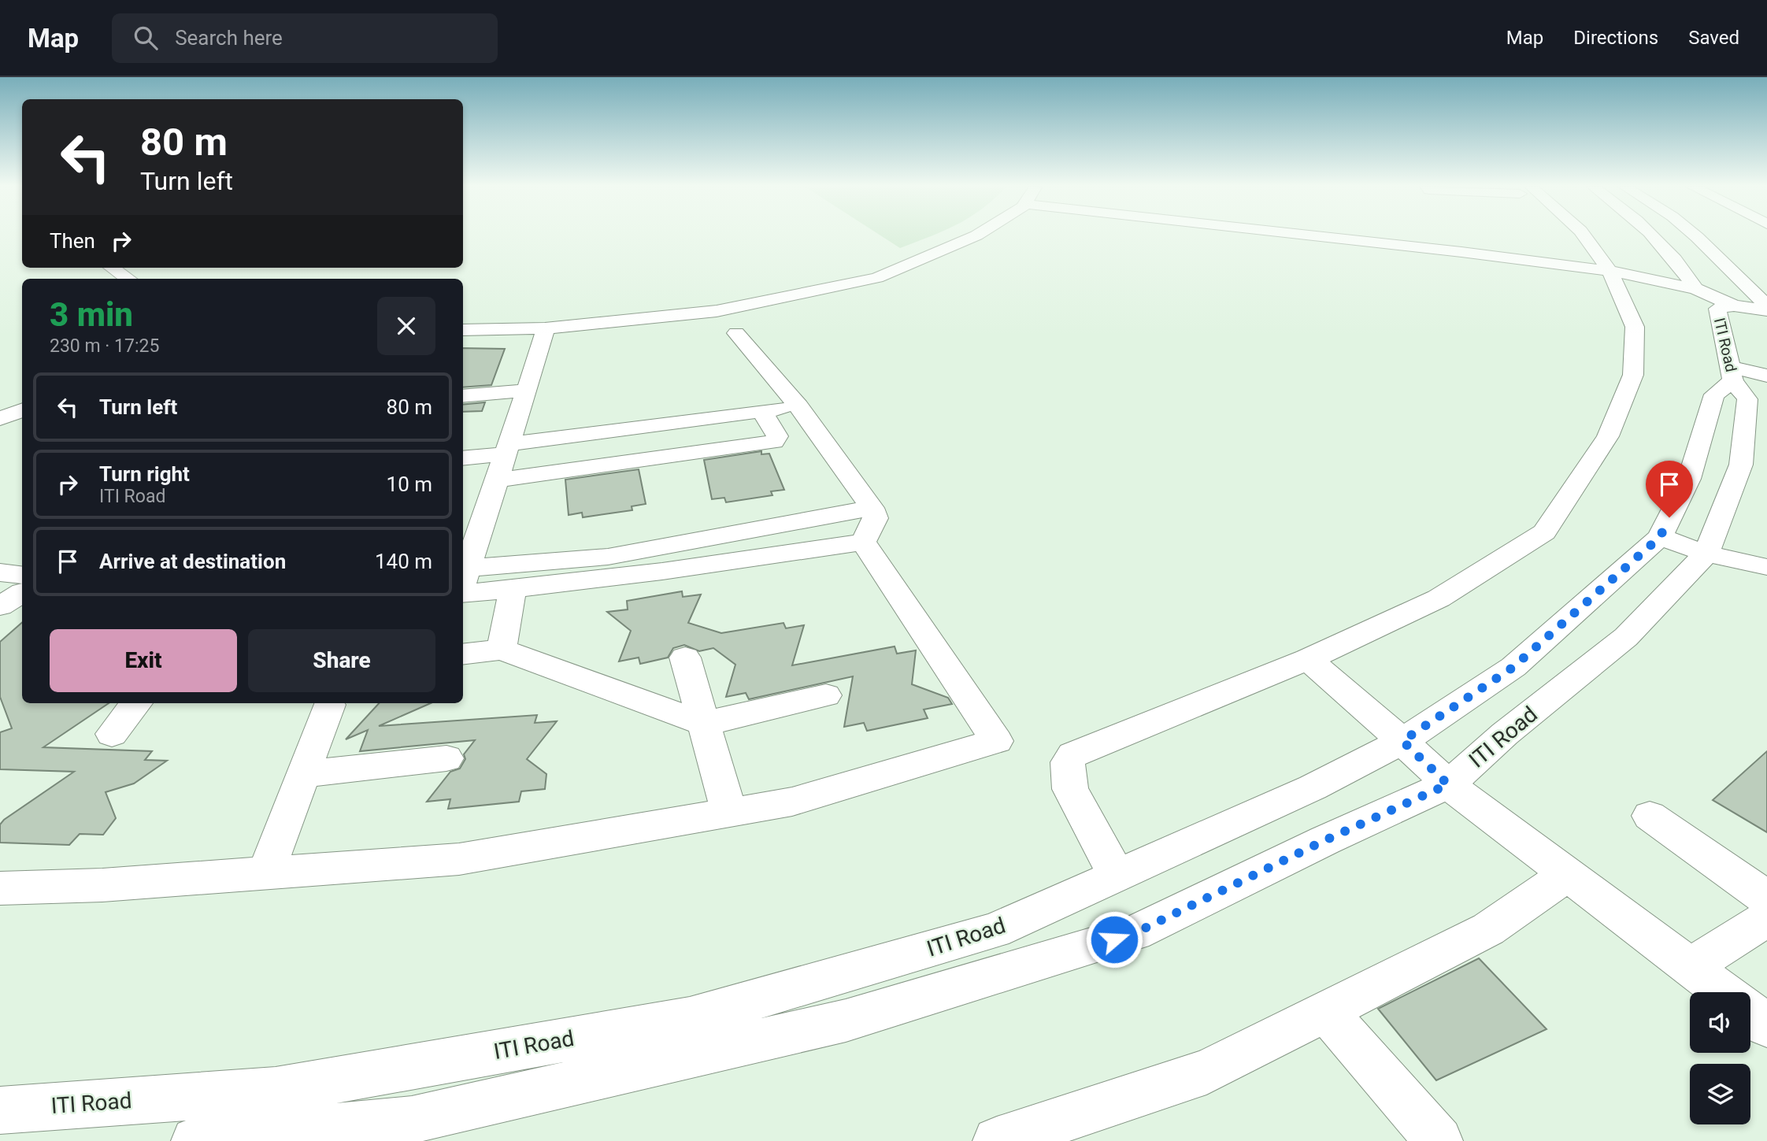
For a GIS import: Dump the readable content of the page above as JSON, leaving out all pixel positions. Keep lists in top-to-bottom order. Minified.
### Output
{"streets":{"street":["ITI Road"]},"page":{"header":"Map","search":"Search here","nav":["Map","Directions","Saved"],"turn":["80 m","Turn left"],"then":"Then","heading":["3 min","230 m · 17:25"],"list":[{"name":"Turn left","value":"80 m"},{"name":"Turn right","note":"ITI Road","value":"10 m"},{"name":"Arrive at destination","value":"140 m"}],"buttons":["Exit","Share"]}}
